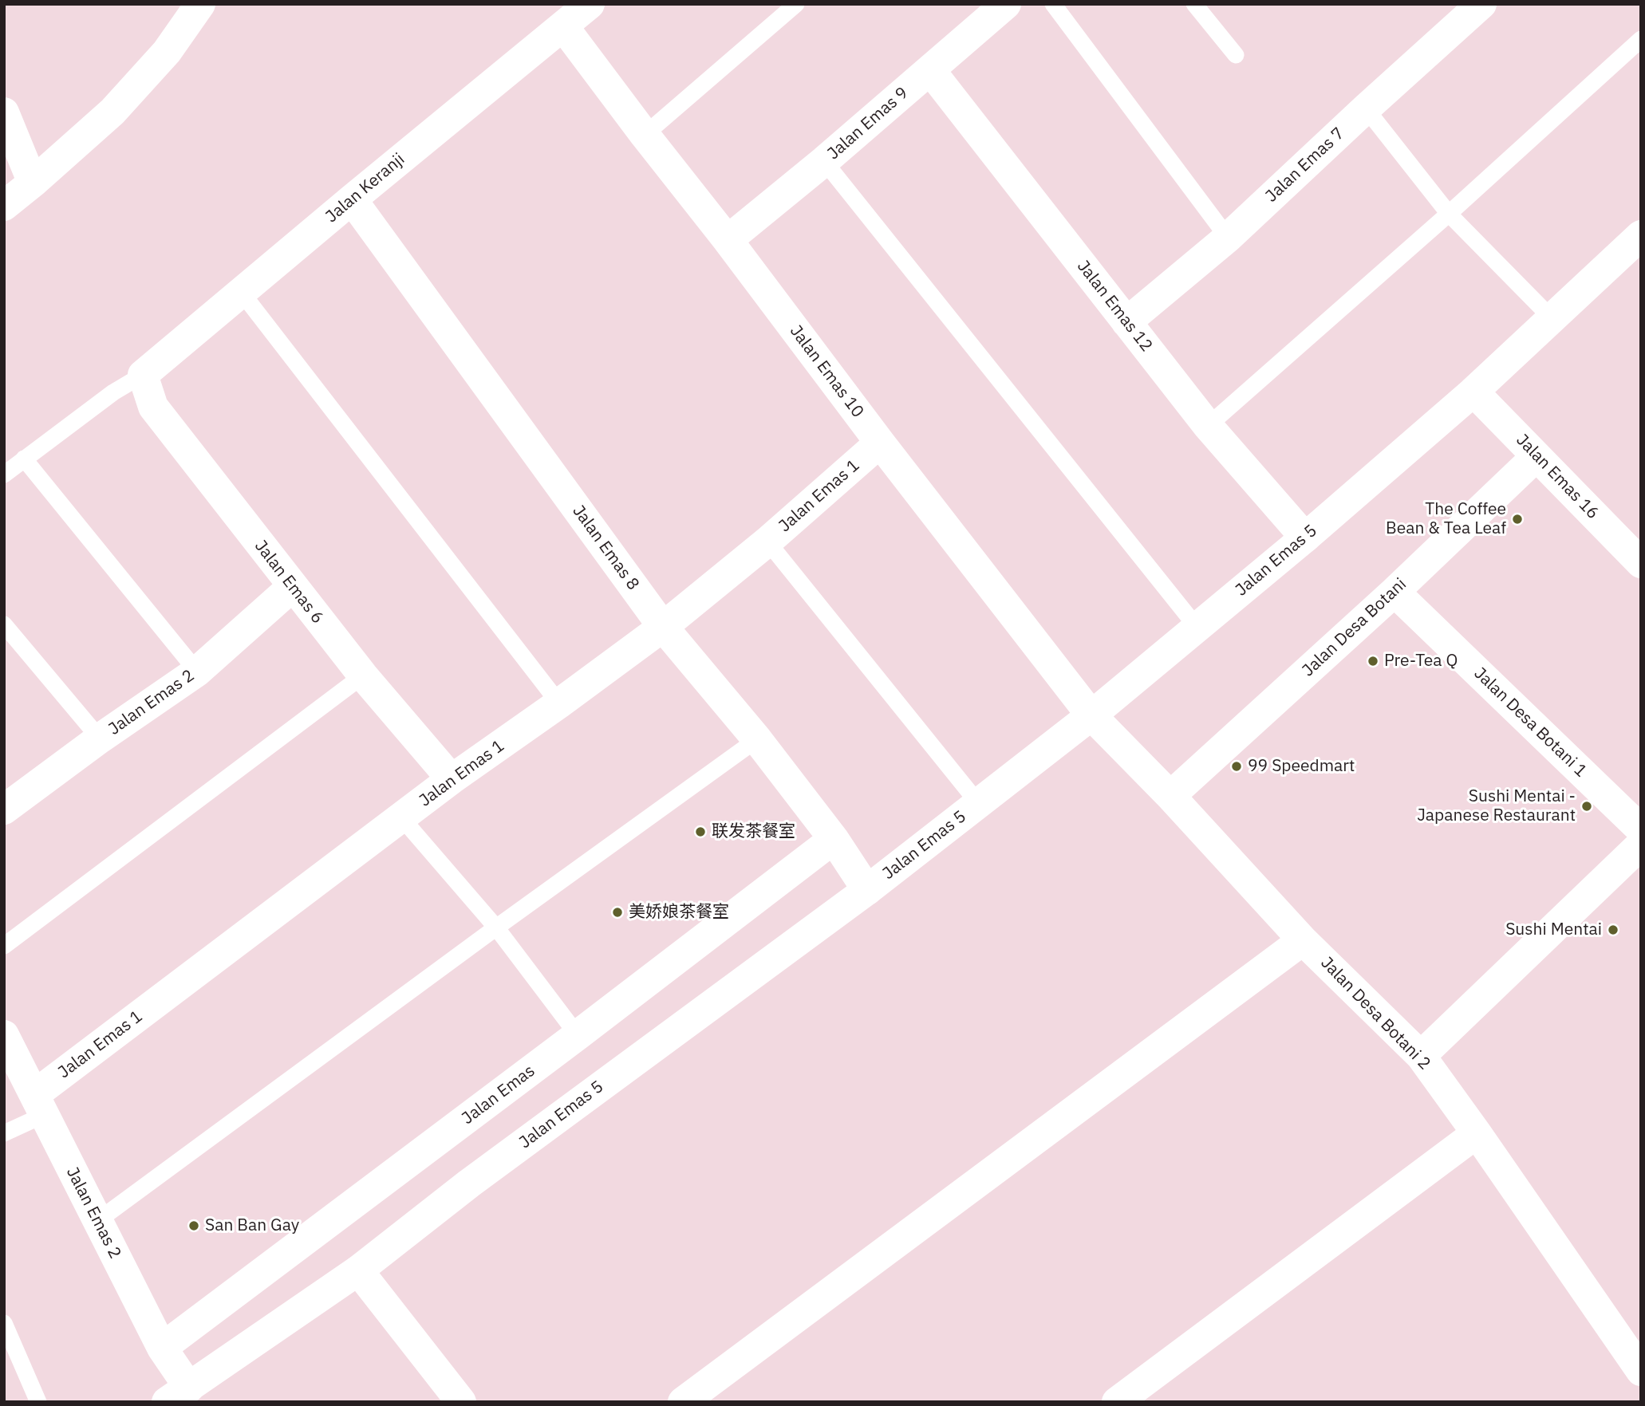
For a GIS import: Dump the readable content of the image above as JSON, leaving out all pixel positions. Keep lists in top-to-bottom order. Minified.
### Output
{"streets":{"street":["Jalan Emas 9","Jalan Emas 7","Jalan Keranji","Jalan Emas 12","Jalan Emas 10","Jalan Emas 16","Jalan Emas 1","Jalan Emas 8","Jalan Emas 5","Jalan Emas 6","Jalan Desa Botani","Jalan Emas 2","Jalan Desa Botani 1","Jalan Desa Botani 2","Jalan Emas"]},"crossings":[["Jalan Emas 9","Jalan Emas 12"],["Jalan Emas 9","Jalan Emas 10"],["Jalan Emas 7","Jalan Emas 12"],["Jalan Keranji","Jalan Emas 10"],["Jalan Keranji","Jalan Emas 8"],["Jalan Keranji","Jalan Emas 6"],["Jalan Emas 12","Jalan Emas 5"],["Jalan Emas 10","Jalan Emas 1"],["Jalan Emas 10","Jalan Emas 5"],["Jalan Emas 10","Jalan Desa Botani 2"],["Jalan Emas 16","Jalan Emas 5"],["Jalan Emas 16","Jalan Desa Botani"],["Jalan Emas 1","Jalan Emas 8"],["Jalan Emas 1","Jalan Emas 6"],["Jalan Emas 1","Jalan Emas 2"],["Jalan Emas 8","Jalan Emas 5"],["Jalan Emas 8","Jalan Emas"],["Jalan Emas 5","Jalan Emas 2"],["Jalan Emas 5","Jalan Desa Botani 2"],["Jalan Emas 6","Jalan Emas 2"],["Jalan Desa Botani","Jalan Desa Botani 1"],["Jalan Desa Botani","Jalan Desa Botani 2"],["Jalan Emas 2","Jalan Emas"]],"places":["The Coffee Bean & Tea Leaf","Pre-Tea Q","99 Speedmart","Sushi Mentai - Japanese Restaurant","联发茶餐室","美娇娘茶餐室","Sushi Mentai","San Ban Gay"]}
